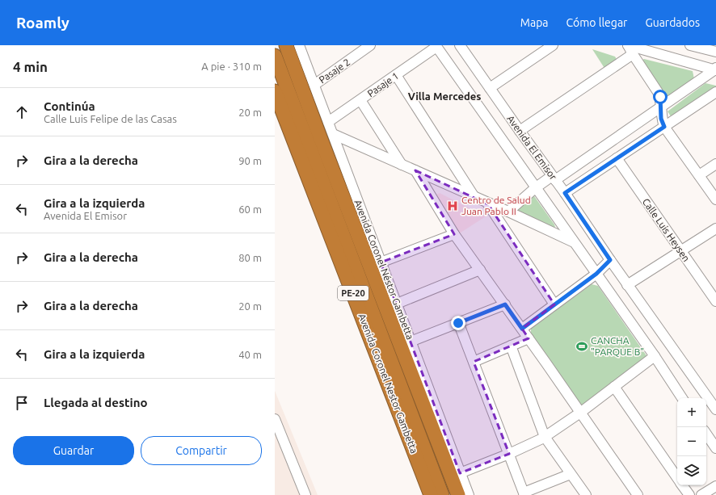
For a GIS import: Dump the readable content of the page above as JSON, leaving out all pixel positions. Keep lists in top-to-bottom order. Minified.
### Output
{"streets":{"highway":["Avenida Coronel Néstor Gambetta","PE-20","Avenida Coronel Nestor Gambetta"],"street":["Pasaje 2","Pasaje 1","Avenida El Emisor","Calle Luis Heysen"]},"crossings":[["Pasaje 2","Avenida Coronel Néstor Gambetta"],["Pasaje 1","Avenida El Emisor"],["Pasaje 1","Avenida Coronel Néstor Gambetta"],["Avenida Coronel Néstor Gambetta","PE-20"]],"districts":["Villa Mercedes"],"places":{"hospital":["Centro de Salud Juan Pablo II"],"sports":["CANCHA \"PARQUE B\""]},"page":{"header":"Roamly","nav":["Mapa","Cómo llegar","Guardados"],"heading":["4 min","A pie · 310 m"],"list":[["Continúa","Calle Luis Felipe de las Casas","20 m"],["Gira a la derecha","90 m"],["Gira a la izquierda","Avenida El Emisor","60 m"],["Gira a la derecha","80 m"],["Gira a la derecha","20 m"],["Gira a la izquierda","40 m"],"Llegada al destino"],"map_buttons":["+","−"],"buttons":["Guardar","Compartir"]}}
